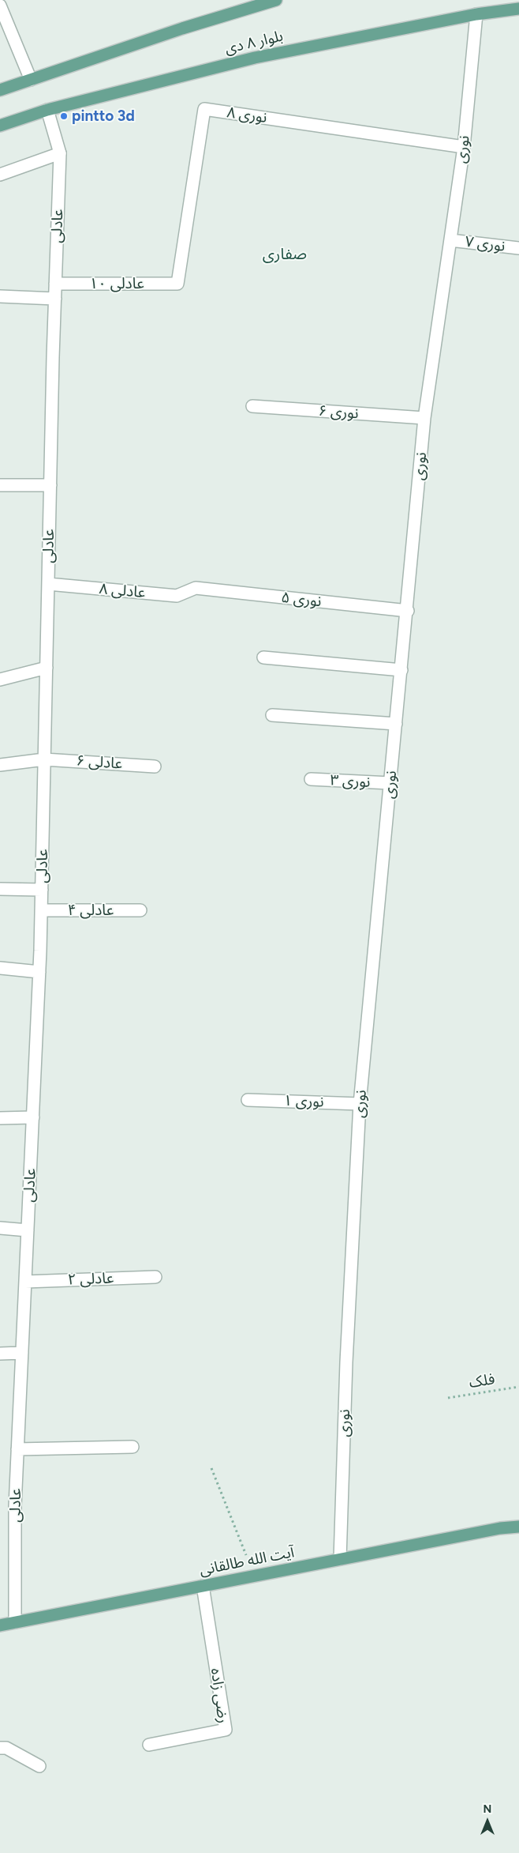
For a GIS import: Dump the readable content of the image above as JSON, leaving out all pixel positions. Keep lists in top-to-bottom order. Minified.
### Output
{"streets":{"main road":["بلوار ۸ دی","آیت الله طالقانی"],"street":["نوری ۸","نوری","عادلی","نوری ۷","عادلی ۱۰","نوری ۶","عادلی ۸","نوری ۵","عادلی ۶","نوری ۳","عادلی ۴","نوری ۱","عادلی ۲","رضی زاده"],"path":["فلک"]},"crossings":[["بلوار ۸ دی","نوری"],["بلوار ۸ دی","عادلی"],["نوری ۸","نوری"],["نوری ۸","عادلی ۱۰"],["نوری","نوری ۷"],["نوری","نوری ۶"],["نوری","نوری ۵"],["نوری","نوری ۳"],["نوری","نوری ۱"],["نوری","آیت الله طالقانی"],["عادلی","عادلی ۱۰"],["عادلی","عادلی ۸"],["عادلی","عادلی ۶"],["عادلی","عادلی ۴"],["عادلی","عادلی ۲"],["عادلی","آیت الله طالقانی"],["عادلی ۸","نوری ۵"],["آیت الله طالقانی","رضی زاده"]],"districts":["صفاری"],"places":["pintto 3d"],"north":"top"}
